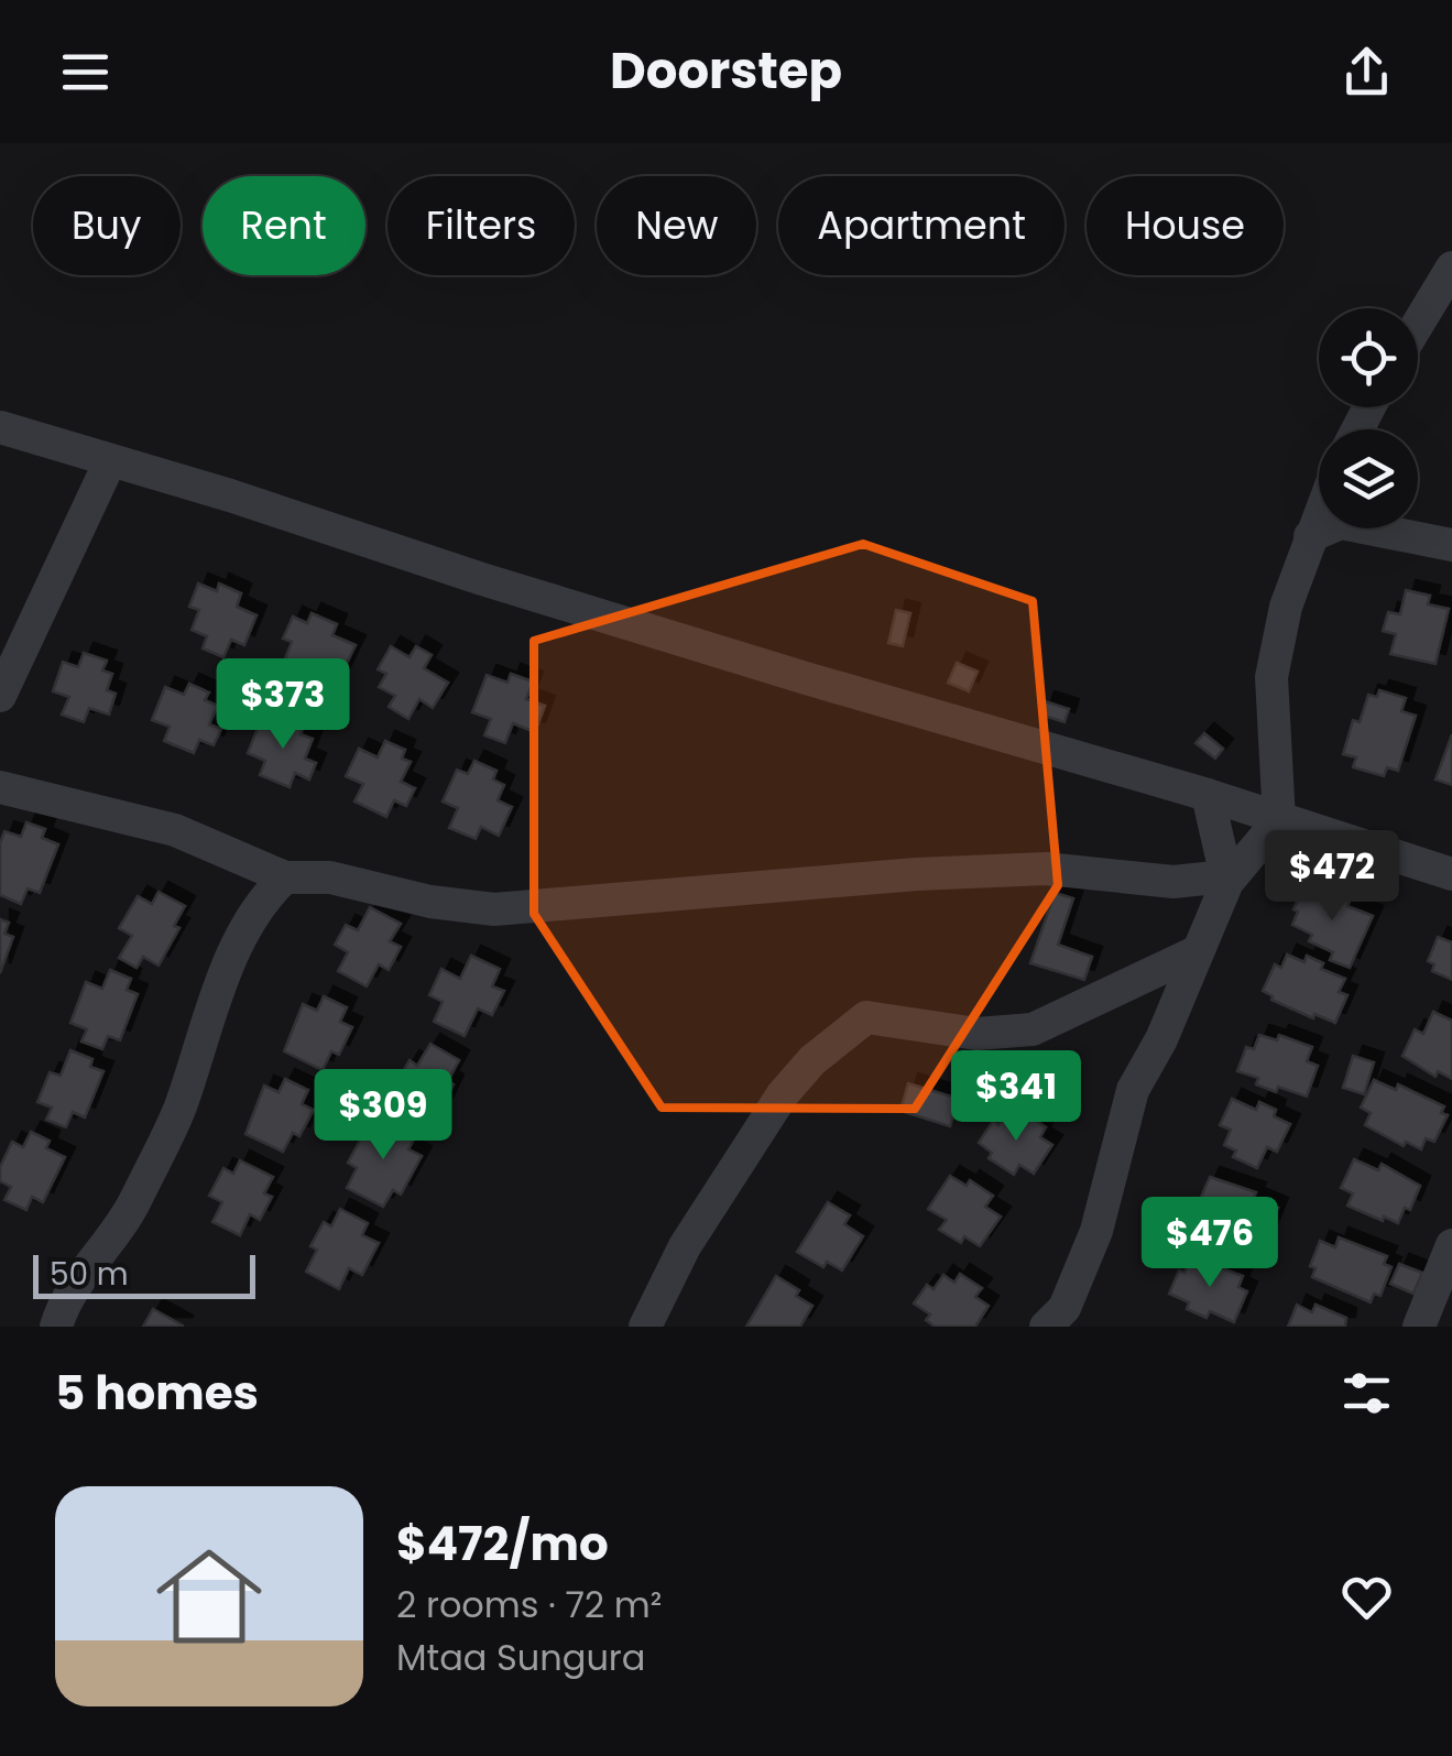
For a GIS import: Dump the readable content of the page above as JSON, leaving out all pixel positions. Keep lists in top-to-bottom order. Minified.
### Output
{"scale_bar":"50 m","page":{"header":"Doorstep","chip":["Buy","Rent","Filters","New","Apartment","House"],"price":["$373","$472","$341","$309","$476"],"scale":"50 m","heading":"5 homes","list":[{"name":"$472/mo","note":"2 rooms · 72 m² · Mtaa Sungura"}]}}
